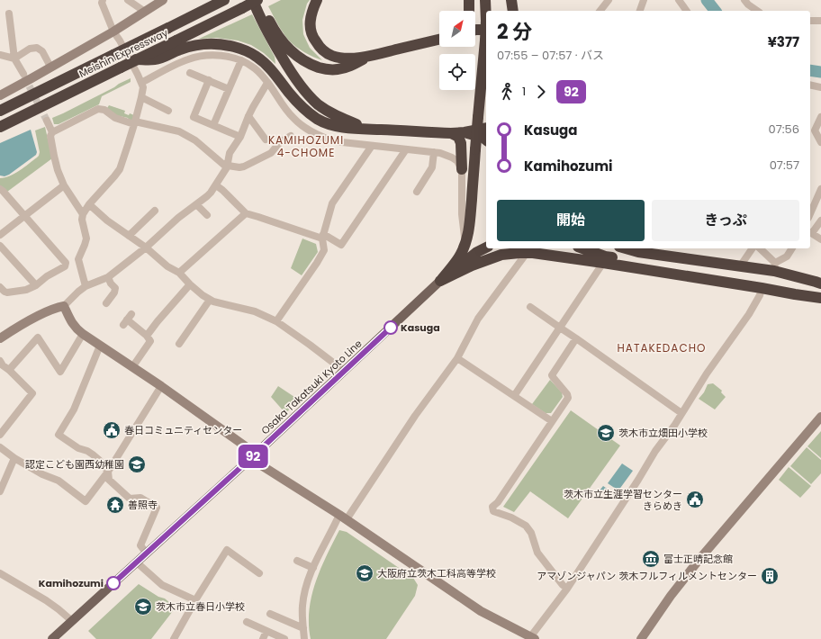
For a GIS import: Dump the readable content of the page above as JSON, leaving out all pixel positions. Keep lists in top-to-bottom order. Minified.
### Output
{"streets":{"highway":["Meishin Expressway"],"main road":["Osaka Takatsuki Kyoto Line"]},"districts":["KAMIHOZUMI 4-CHOME","HATAKEDACHO"],"places":{"other":["Kasuga","Kamihozumi"],"public building":["春日コミュニティセンター","茨木市立生涯学習センター きらめき"],"school or university":["茨木市立畑田小学校","認定こども園西幼稚園","大阪府立茨木工科高等学校","茨木市立春日小学校"],"temple":["善照寺"],"museum":["富士正晴記念館"],"building":["アマゾンジャパン 茨木フルフィルメントセンター"]},"lines":["bus line 92"],"north":"top right","page":{"on_map":"92","heading":["2 分","07:55 – 07:57 · バス","¥377"],"legs":["1","92"],"list":[{"name":"Kasuga","value":"07:56"},{"name":"Kamihozumi","value":"07:57"}],"buttons":["開始","きっぷ"]}}
